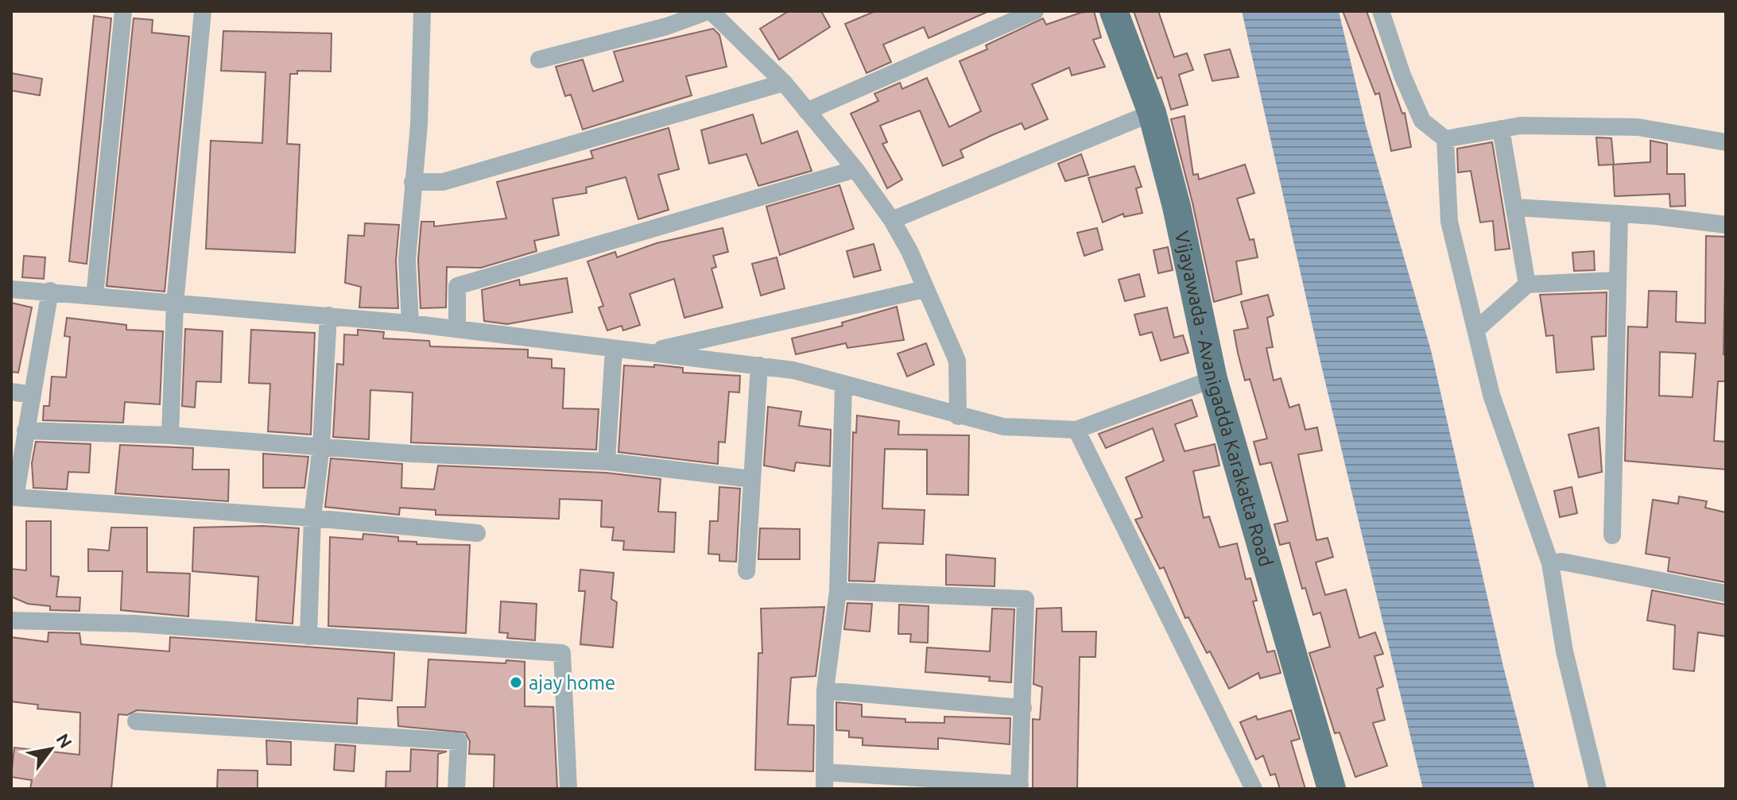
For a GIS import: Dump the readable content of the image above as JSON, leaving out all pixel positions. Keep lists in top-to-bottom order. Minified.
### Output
{"streets":{"main road":["Vijayawada - Avanigadda Karakatta Road"]},"places":["ajay home"],"north":"top right"}
